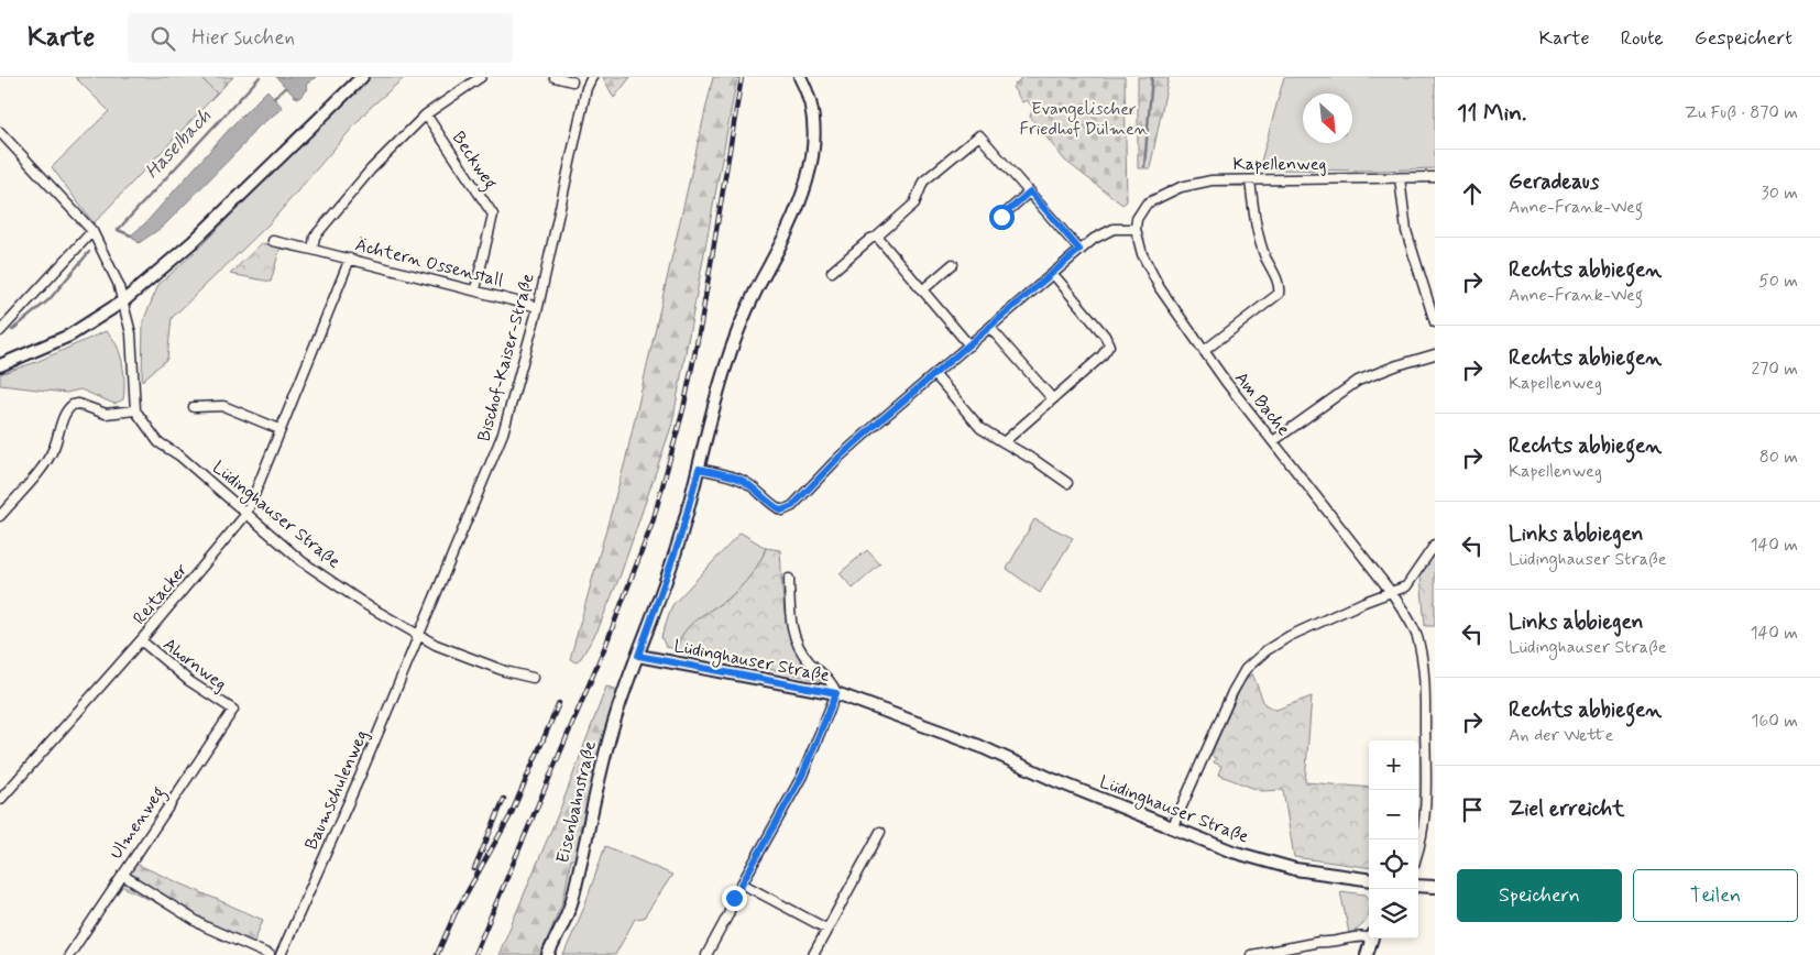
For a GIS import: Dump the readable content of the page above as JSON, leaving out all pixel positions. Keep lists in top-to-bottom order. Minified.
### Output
{"streets":{"street":["Beckweg","Kapellenweg","Ächtern Ossenstall","Bischof-Kaiser-Straße","Am Bache","Lüdinghauser Straße","Reitacker","Ahornweg","Baumschulenweg","Eisenbahnstraße","Ulmenweg"]},"crossings":[["Beckweg","Ächtern Ossenstall"],["Kapellenweg","Am Bache"],["Ächtern Ossenstall","Bischof-Kaiser-Straße"],["Ächtern Ossenstall","Reitacker"],["Bischof-Kaiser-Straße","Lüdinghauser Straße"],["Bischof-Kaiser-Straße","Baumschulenweg"],["Lüdinghauser Straße","Reitacker"],["Lüdinghauser Straße","Baumschulenweg"],["Lüdinghauser Straße","Eisenbahnstraße"],["Reitacker","Ahornweg"],["Ahornweg","Ulmenweg"]],"water":["Haselbach"],"parks":["Evangelischer Friedhof Dülmen"],"north":"bottom right","page":{"header":"Karte","search":"Hier suchen","nav":["Karte","Route","Gespeichert"],"heading":["11 Min.","Zu Fuß · 870 m"],"list":[["Geradeaus","Anne-Frank-Weg","30 m"],["Rechts abbiegen","Anne-Frank-Weg","50 m"],["Rechts abbiegen","Kapellenweg","270 m"],["Rechts abbiegen","Kapellenweg","80 m"],["Links abbiegen","Lüdinghauser Straße","140 m"],["Links abbiegen","Lüdinghauser Straße","140 m"],["Rechts abbiegen","An der Wette","160 m"],"Ziel erreicht"],"map_buttons":["+","−"],"buttons":["Speichern","Teilen"]}}
